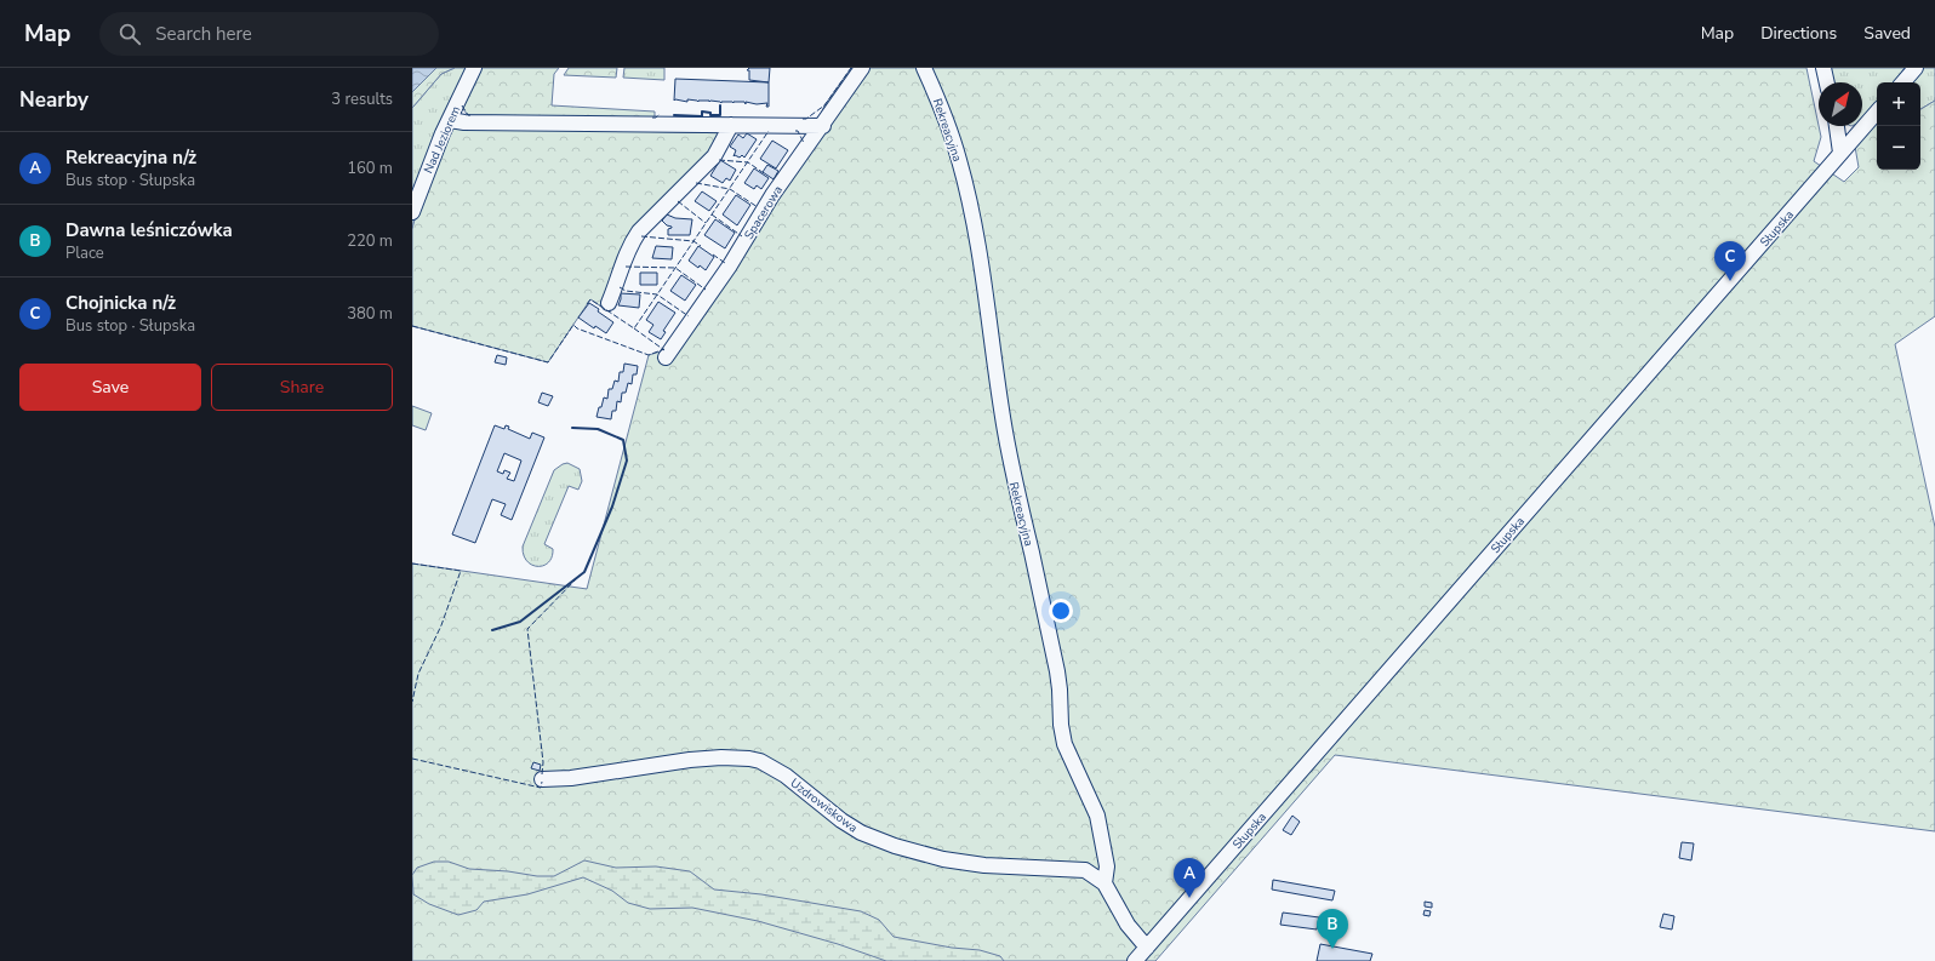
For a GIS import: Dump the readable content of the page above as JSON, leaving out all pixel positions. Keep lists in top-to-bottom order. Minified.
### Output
{"streets":{"street":["Rekreacyjna","Nad Jeziorem","Spacerowa","Słupska","Uzdrowiskowa"]},"crossings":[["Rekreacyjna","Uzdrowiskowa"]],"north":"top right","page":{"header":"Map","search":"Search here","nav":["Map","Directions","Saved"],"heading":["Nearby","3 results"],"map_buttons":["+","−"],"list":[{"mark":"A","name":"Rekreacyjna n/ż","note":"Bus stop · Słupska","value":"160 m"},{"mark":"B","name":"Dawna leśniczówka","note":"Place","value":"220 m"},{"mark":"C","name":"Chojnicka n/ż","note":"Bus stop · Słupska","value":"380 m"}],"pins":["C","A","B"],"buttons":["Save","Share"]}}
